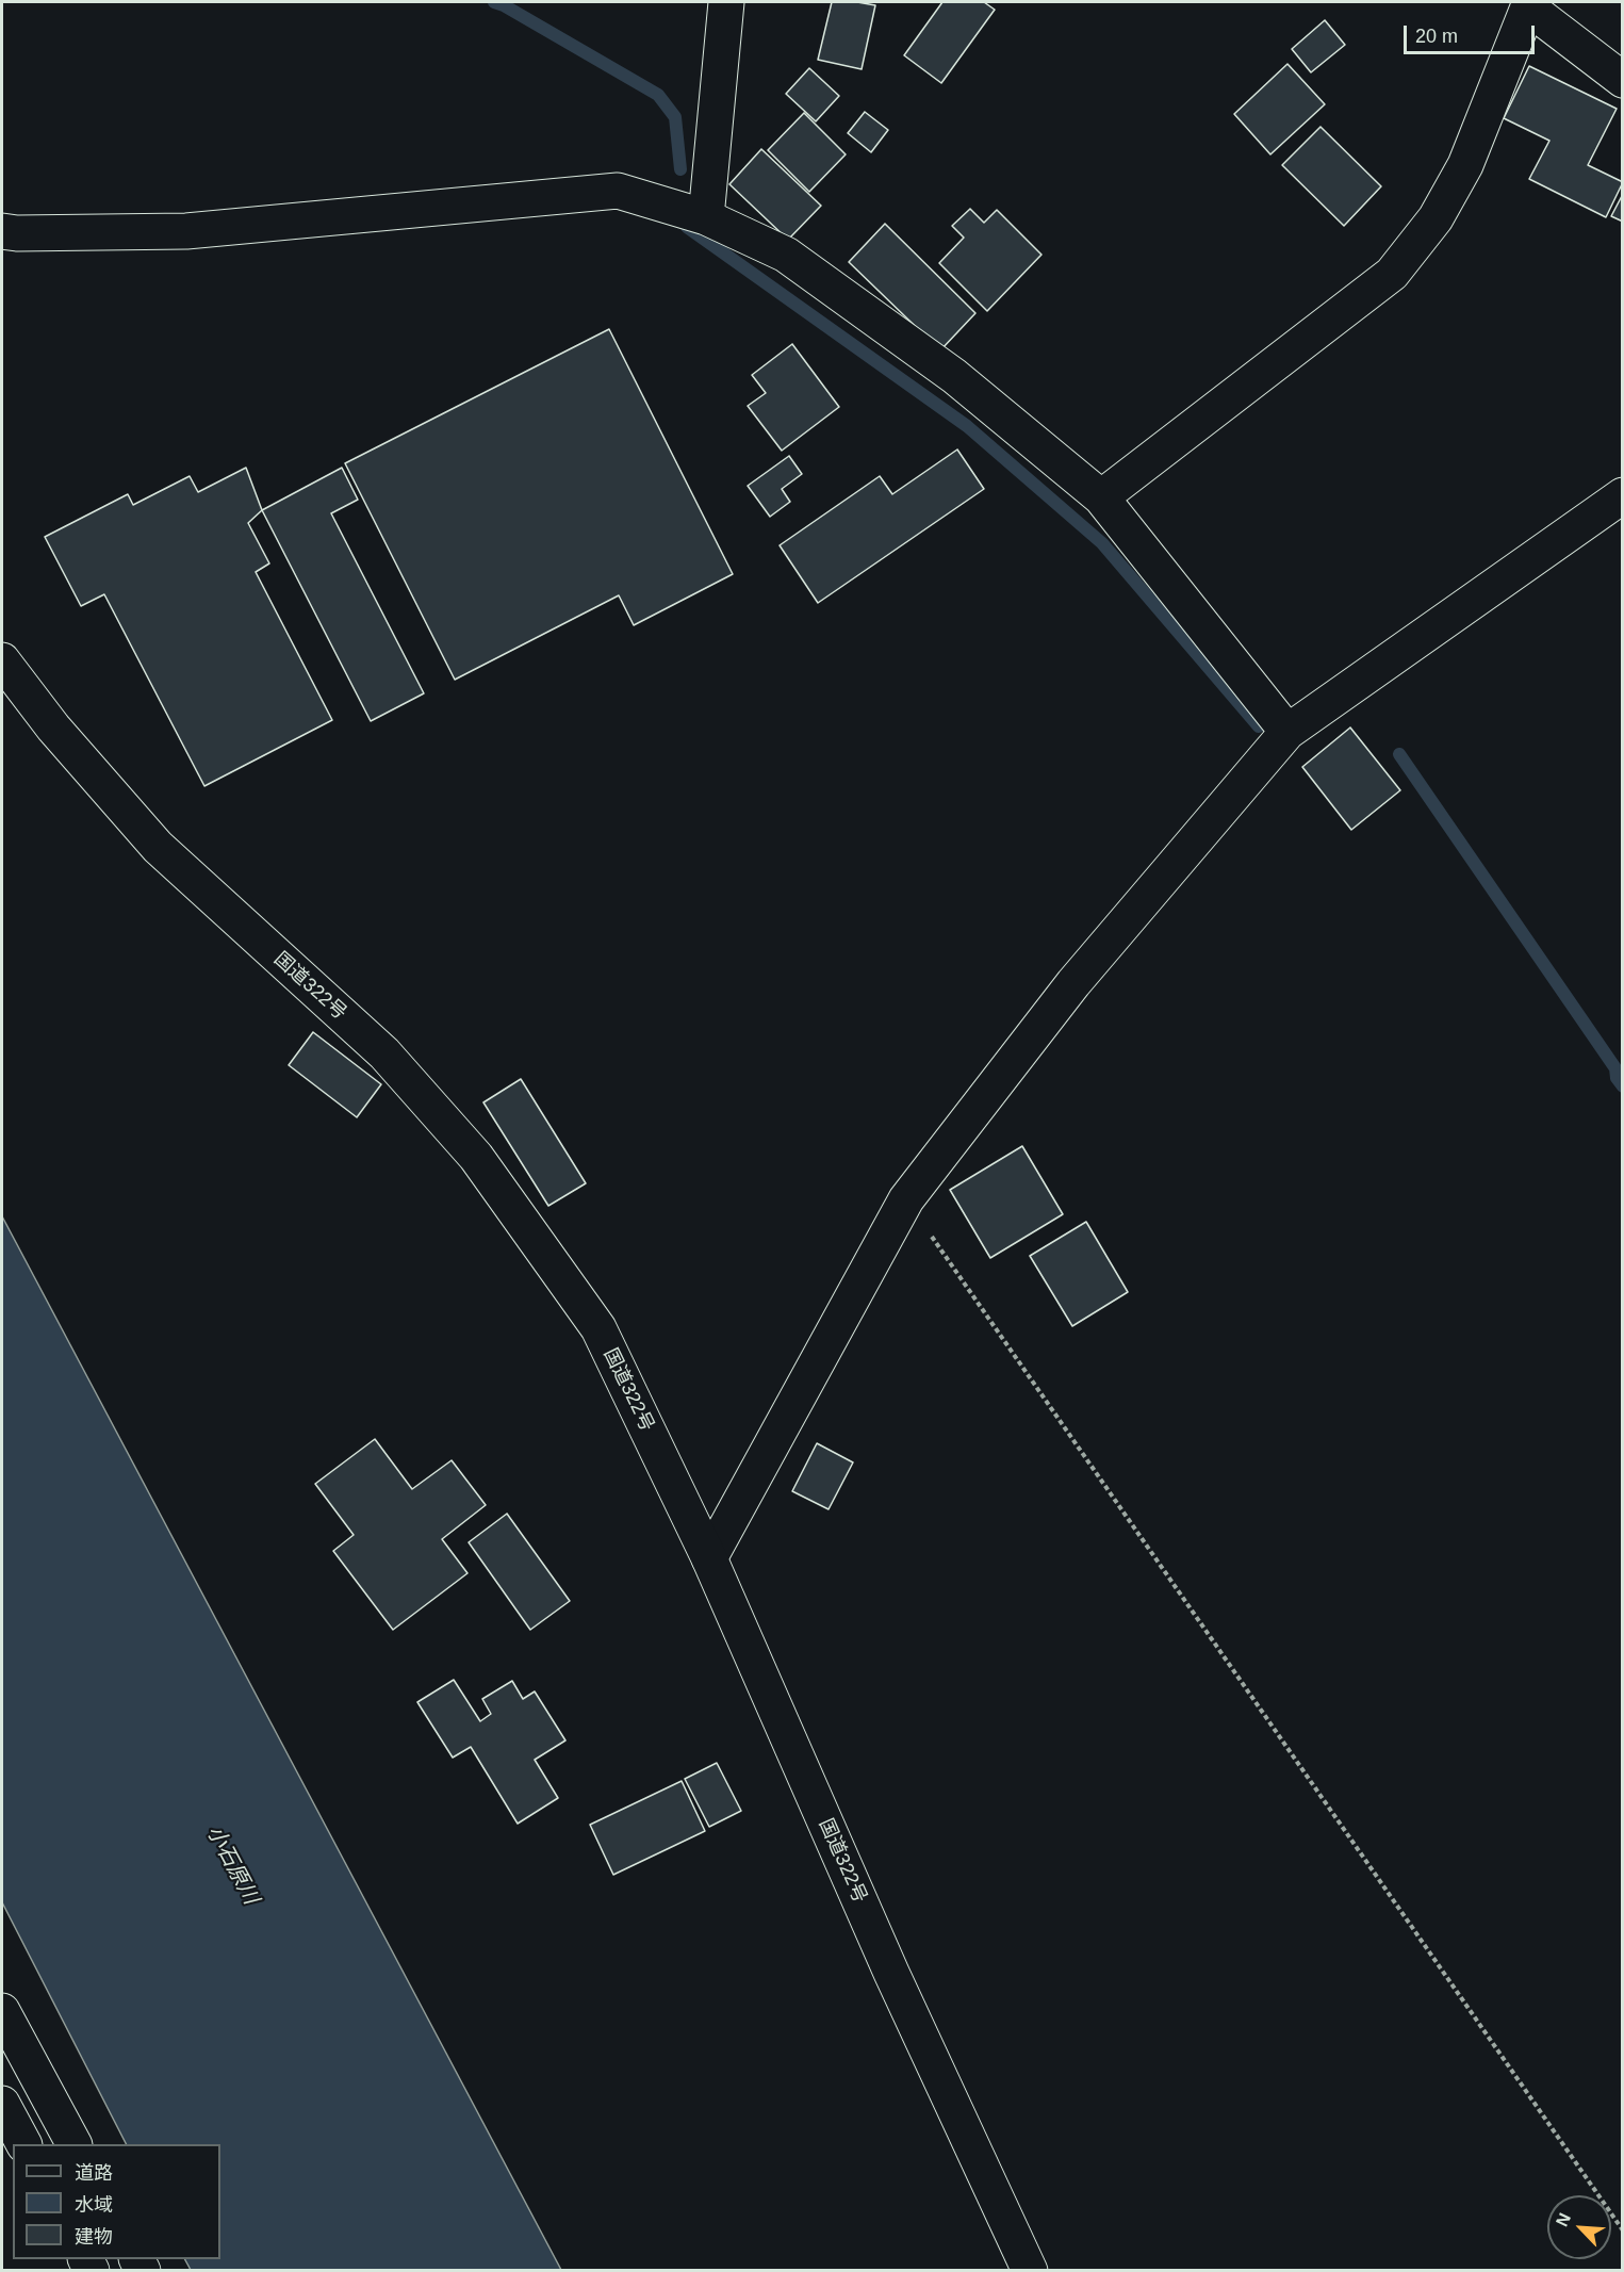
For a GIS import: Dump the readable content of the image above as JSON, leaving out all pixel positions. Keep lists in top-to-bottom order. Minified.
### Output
{"streets":{"main road":["国道322号"]},"water":["小石原川"],"legend":["道路","水域","建物"],"scale_bar":"20 m","north":"top left"}
